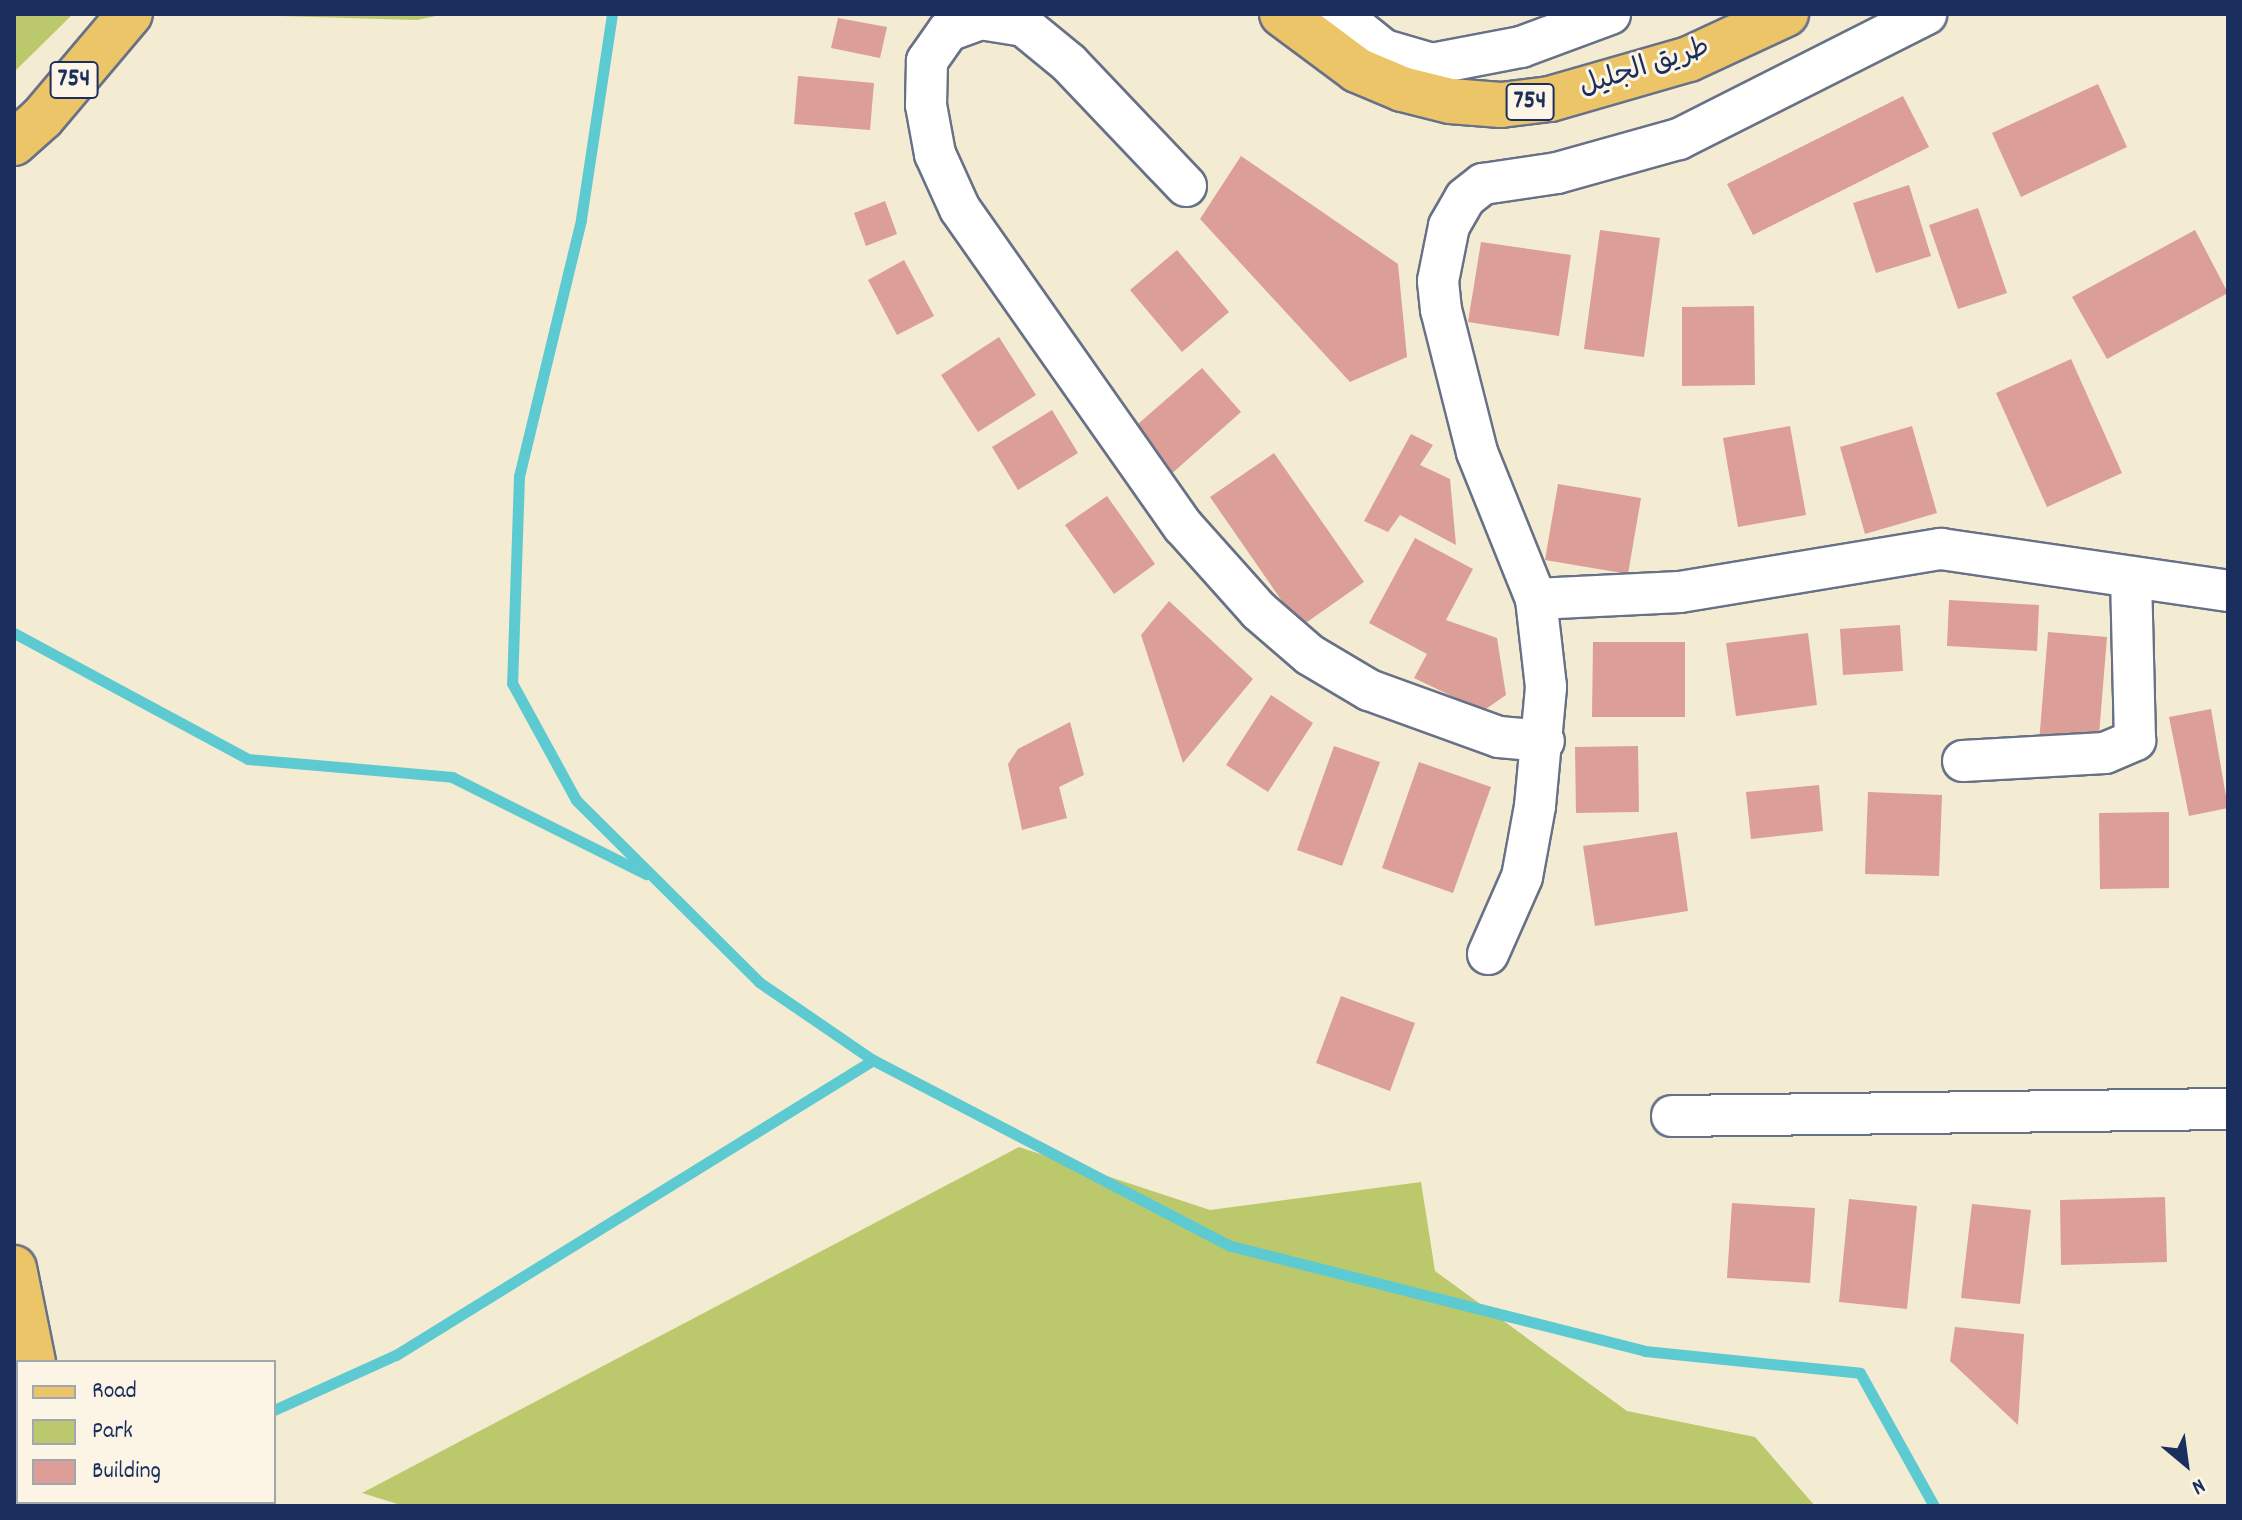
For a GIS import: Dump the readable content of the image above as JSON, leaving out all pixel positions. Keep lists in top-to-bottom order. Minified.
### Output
{"streets":{"main road":["طريق الجليل","754"]},"legend":["Road","Park","Building"],"north":"bottom right"}
